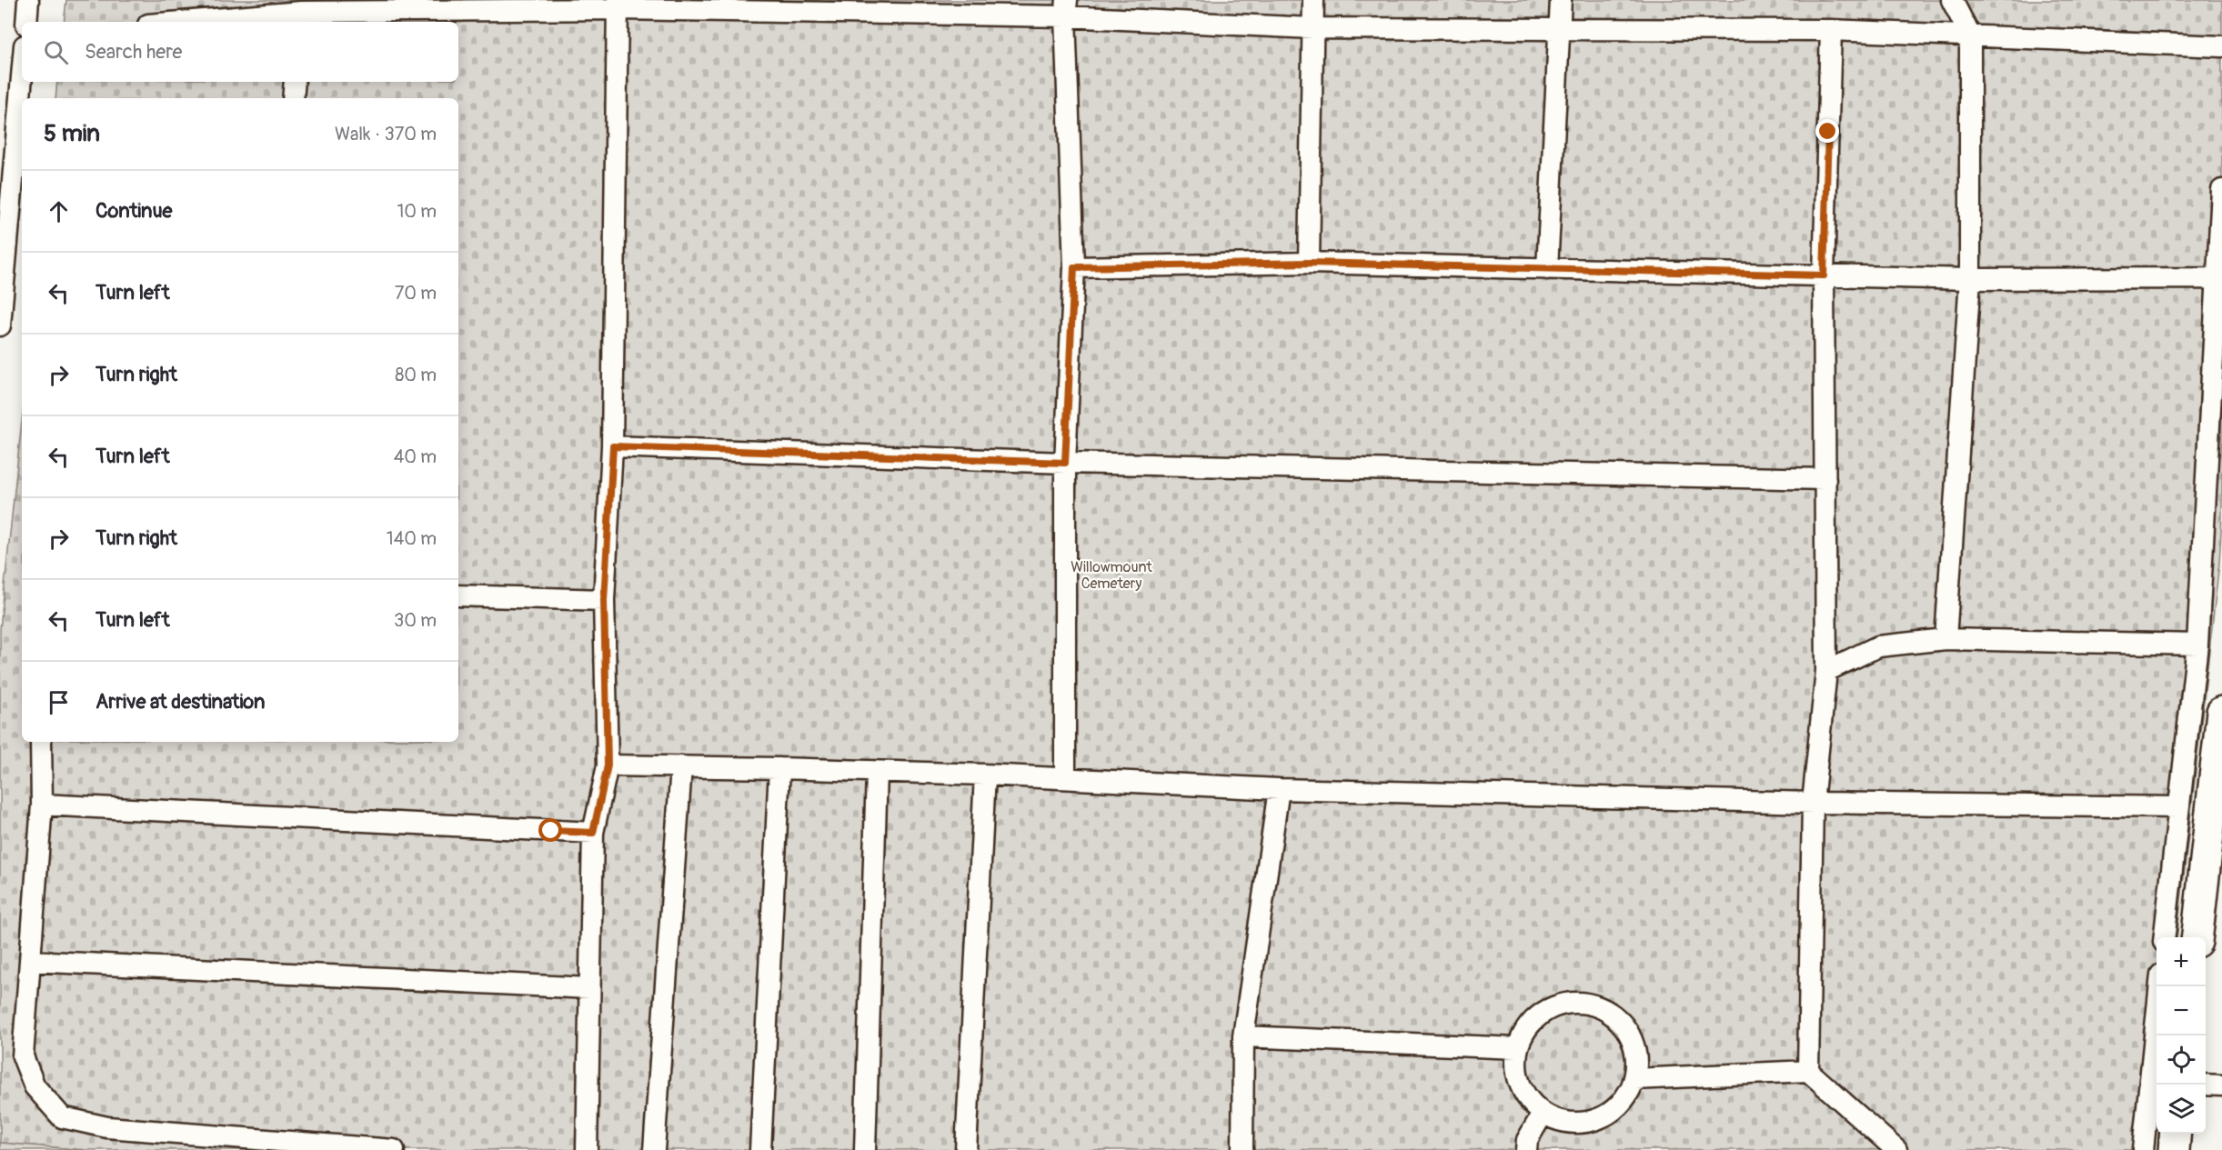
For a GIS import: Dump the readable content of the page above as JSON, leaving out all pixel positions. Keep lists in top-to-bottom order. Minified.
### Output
{"parks":["Willowmount Cemetery"],"page":{"search":"Search here","heading":["5 min","Walk · 370 m"],"list":[["Continue","10 m"],["Turn left","70 m"],["Turn right","80 m"],["Turn left","40 m"],["Turn right","140 m"],["Turn left","30 m"],"Arrive at destination"],"map_buttons":["+","−"]}}
